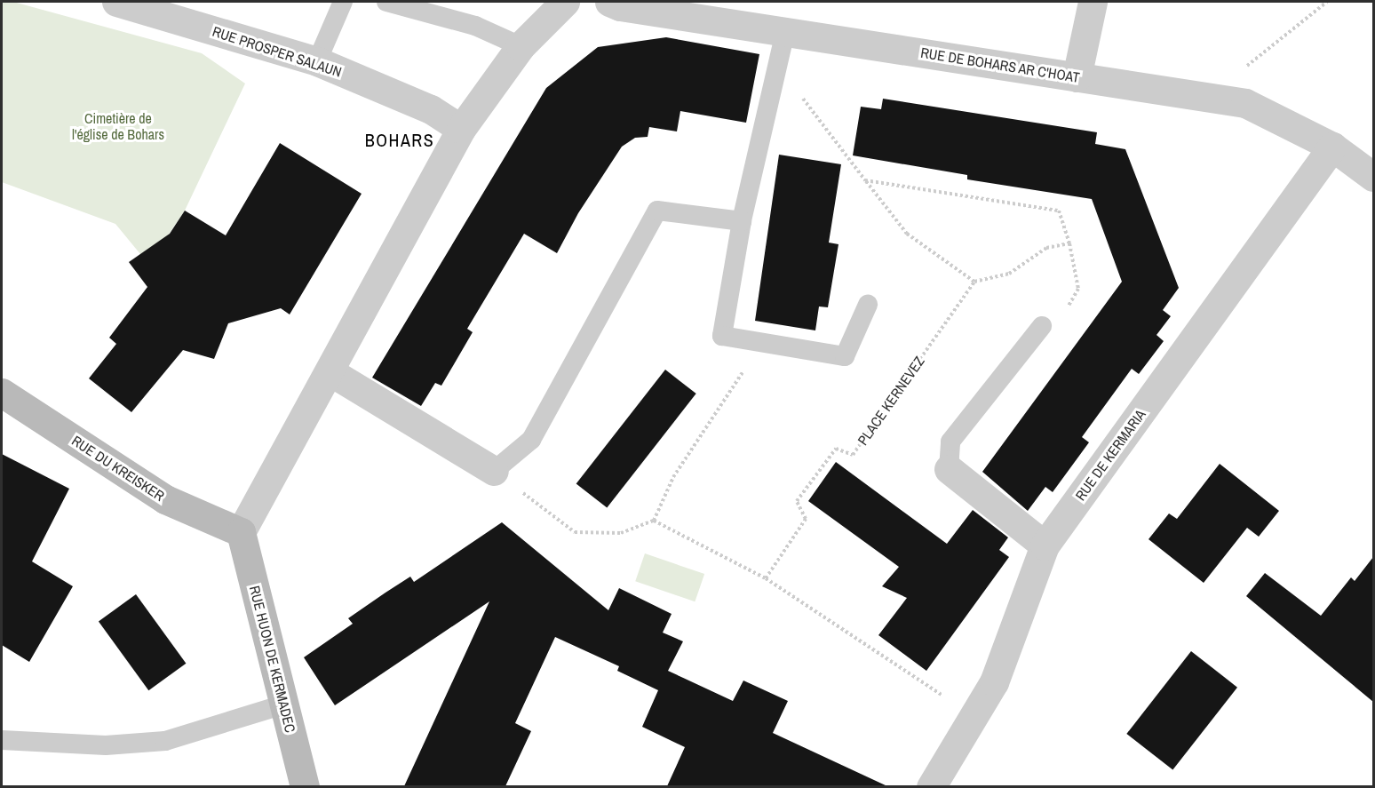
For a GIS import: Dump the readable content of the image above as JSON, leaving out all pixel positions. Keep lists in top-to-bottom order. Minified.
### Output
{"streets":{"street":["RUE PROSPER SALAUN","RUE DE BOHARS AR C'HOAT","RUE DE KERMARIA","RUE DU KREISKER","RUE HUON DE KERMADEC"],"path":["PLACE KERNEVEZ"]},"crossings":[["RUE DE BOHARS AR C'HOAT","RUE DE KERMARIA"],["RUE DU KREISKER","RUE HUON DE KERMADEC"]],"districts":["BOHARS"],"parks":["Cimetière de l'église de Bohars"]}
